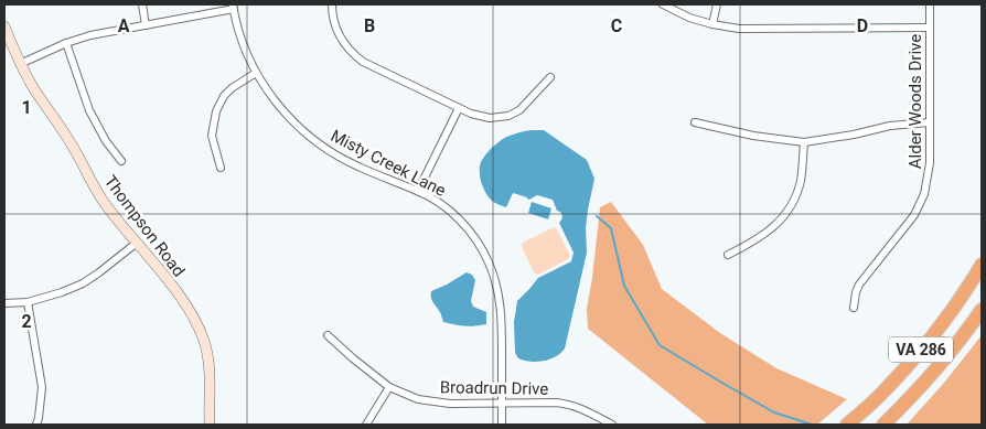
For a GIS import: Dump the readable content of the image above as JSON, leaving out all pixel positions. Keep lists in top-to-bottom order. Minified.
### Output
{"streets":{"highway":["VA 286"],"street":["Alder Woods Drive","Misty Creek Lane","Thompson Road","Broadrun Drive"]},"crossings":[["Misty Creek Lane","Broadrun Drive"]],"grid":{"columns":["A","B","C","D"],"rows":["1","2"]}}
